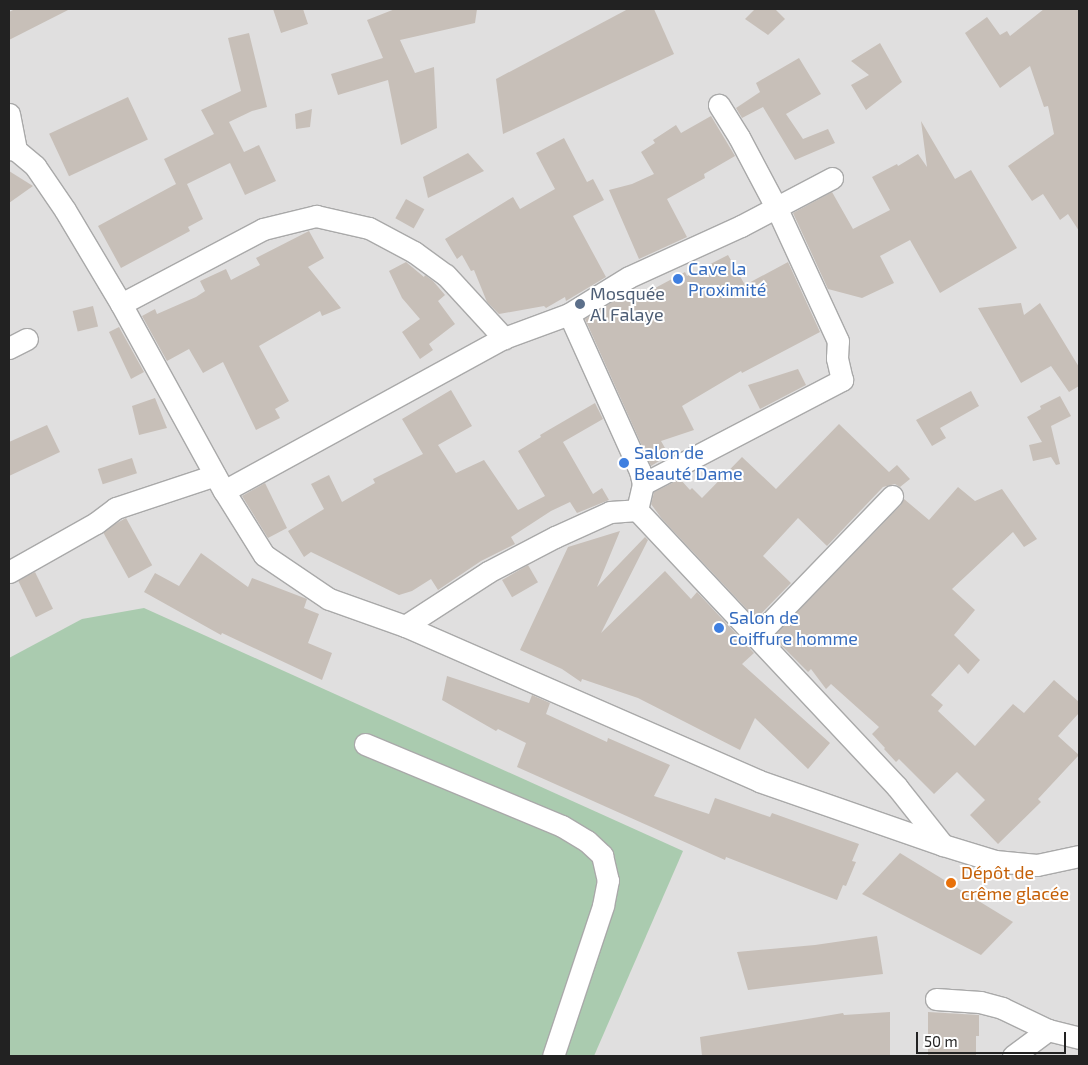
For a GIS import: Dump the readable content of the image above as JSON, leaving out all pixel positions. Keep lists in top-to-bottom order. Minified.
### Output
{"places":["Cave la Proximité","Mosquée Al Falaye","Salon de Beauté Dame","Salon de coiffure homme","Dépôt de crême glacée"],"scale_bar":"50 m"}
